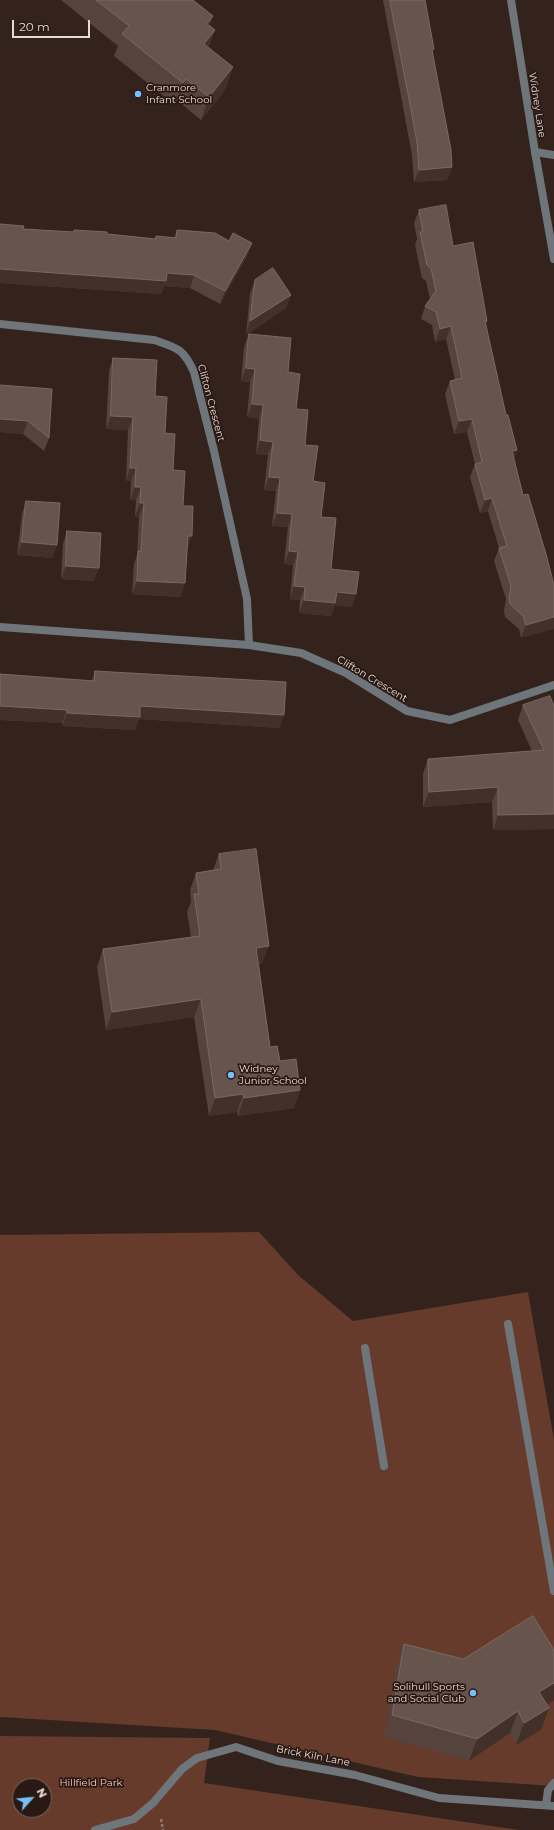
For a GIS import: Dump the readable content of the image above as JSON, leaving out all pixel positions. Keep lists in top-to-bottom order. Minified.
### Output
{"streets":{"street":["Widney Lane","Clifton Crescent","Brick Kiln Lane"]},"parks":["Hillfield Park"],"places":["Cranmore Infant School","Widney Junior School","Solihull Sports and Social Club"],"scale_bar":"20 m","north":"top right"}
